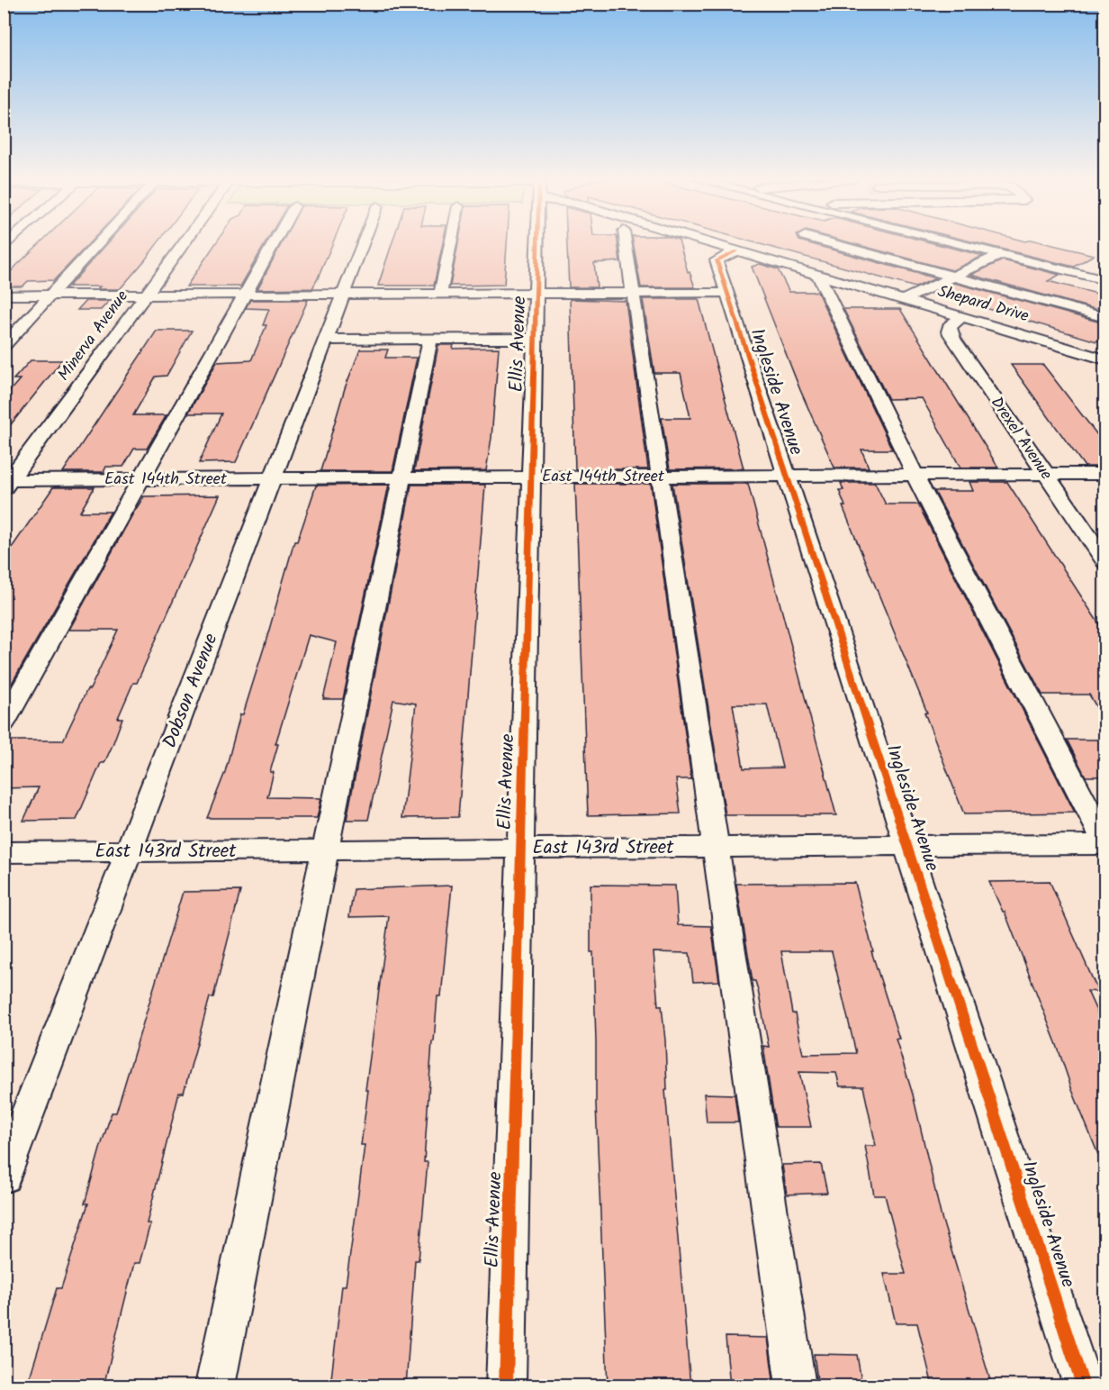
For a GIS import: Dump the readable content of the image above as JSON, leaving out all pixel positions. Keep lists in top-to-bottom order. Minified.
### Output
{"streets":{"street":["Shepard Drive","Minerva Avenue","Ellis Avenue","Ingleside Avenue","Drexel Avenue","East 144th Street","Dobson Avenue","East 143rd Street"]},"crossings":[["Shepard Drive","Ingleside Avenue"],["Shepard Drive","Drexel Avenue"],["Minerva Avenue","East 144th Street"],["Ellis Avenue","East 144th Street"],["Ellis Avenue","East 143rd Street"],["Ingleside Avenue","East 144th Street"],["Ingleside Avenue","East 143rd Street"],["Drexel Avenue","East 144th Street"],["East 144th Street","Dobson Avenue"],["Dobson Avenue","East 143rd Street"]]}
